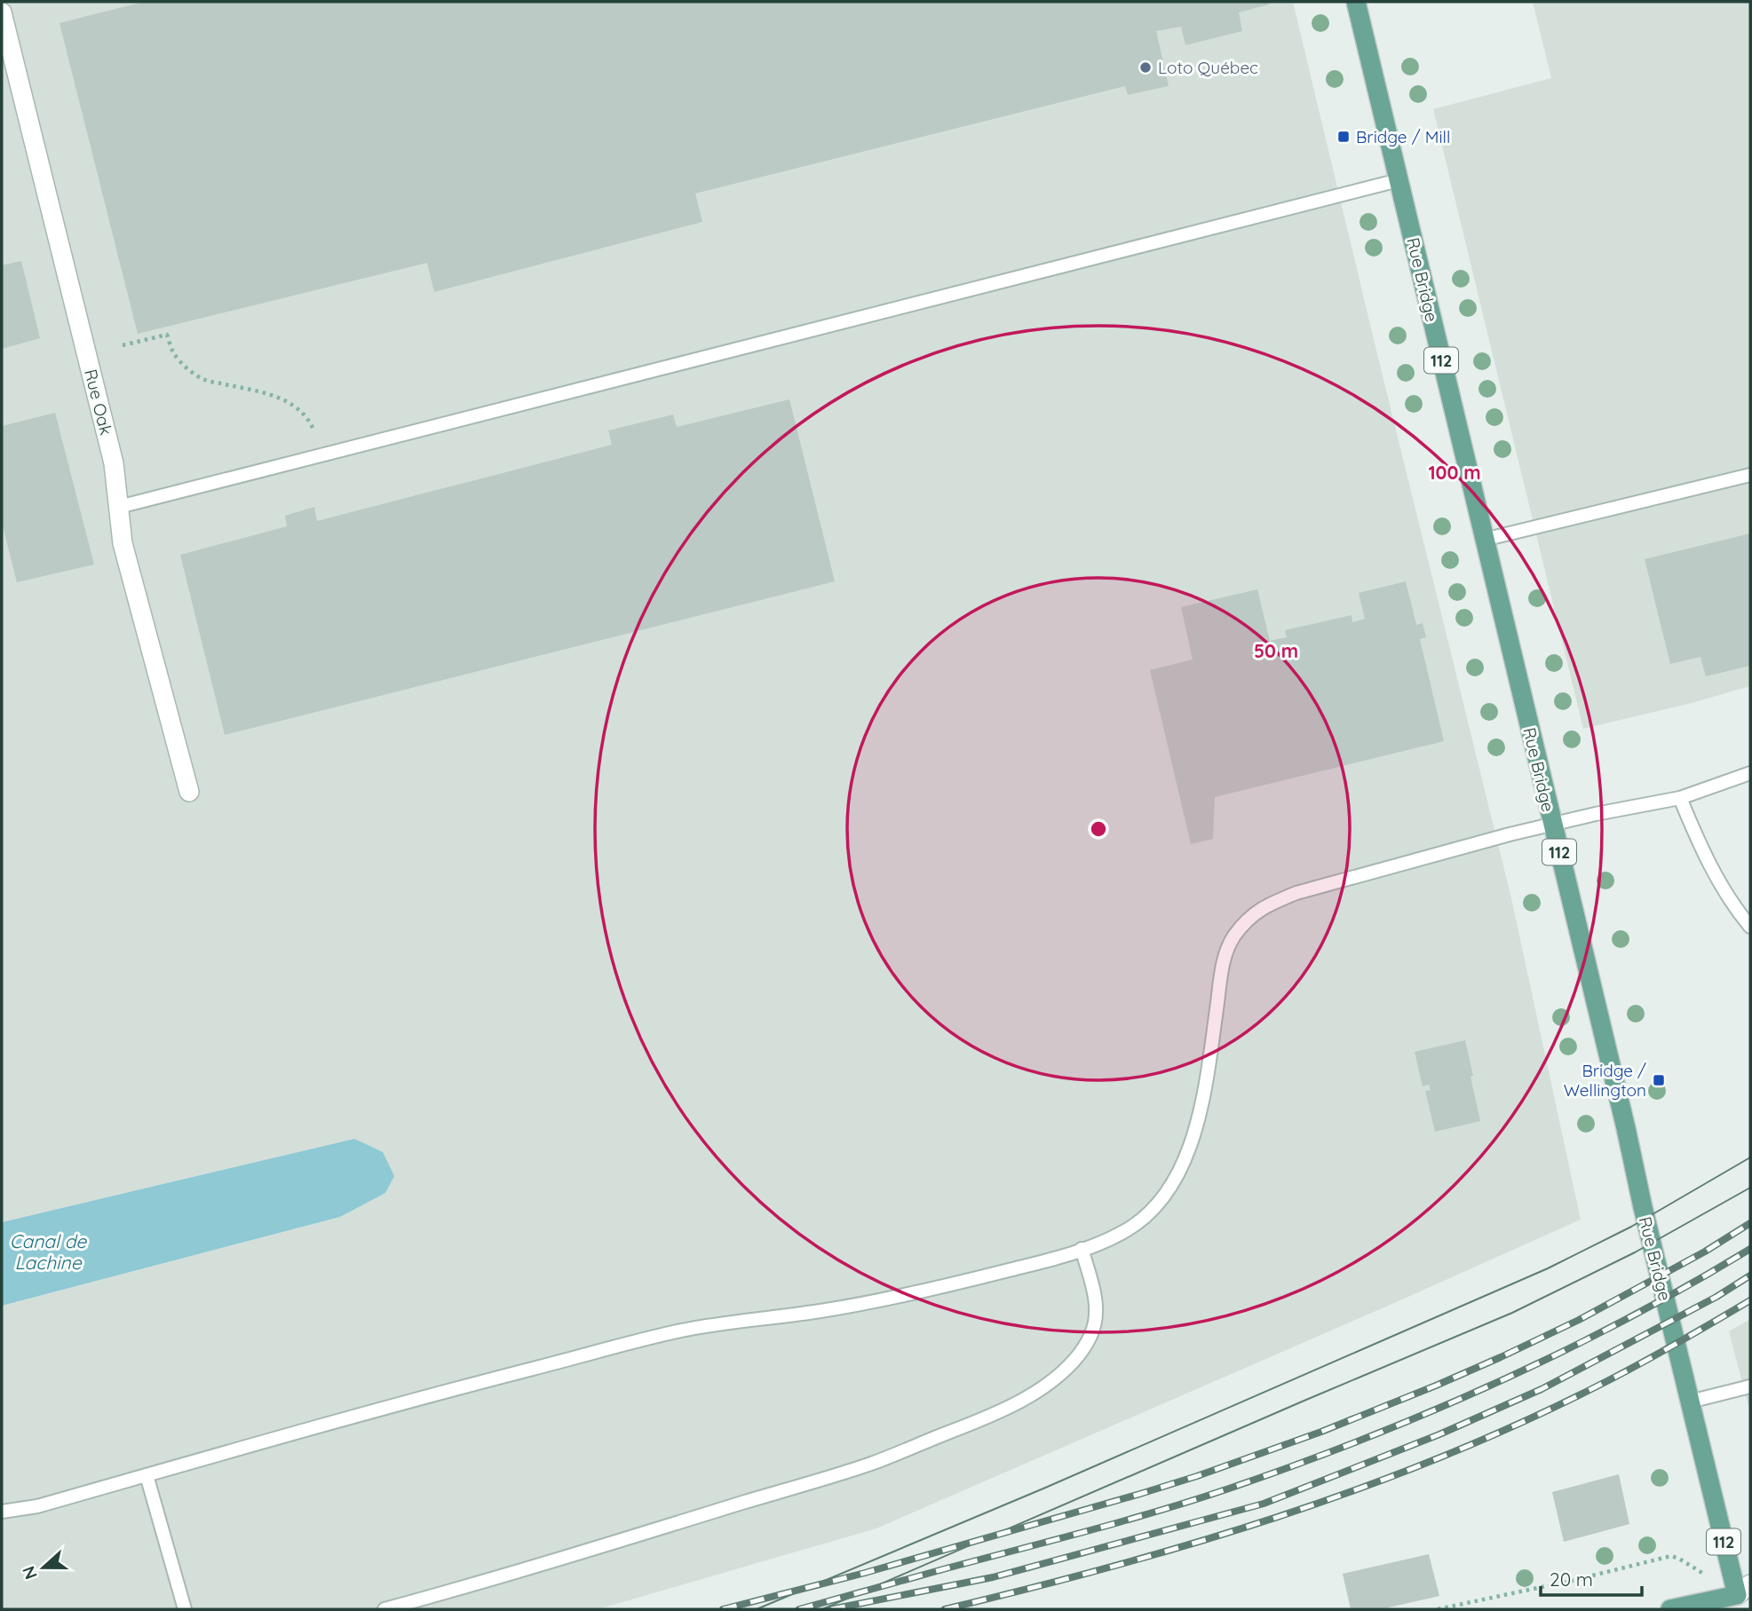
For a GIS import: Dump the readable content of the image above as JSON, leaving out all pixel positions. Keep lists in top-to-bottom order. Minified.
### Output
{"streets":{"main road":["Rue Bridge","112"],"street":["Rue Oak"]},"crossings":[["Rue Bridge","112"]],"water":["Canal de Lachine"],"places":{"other":["Loto Québec"],"transit":["Bridge / Mill","Bridge / Wellington"]},"scale_bar":"20 m","north":"left","rings":["100 m","50 m"]}
